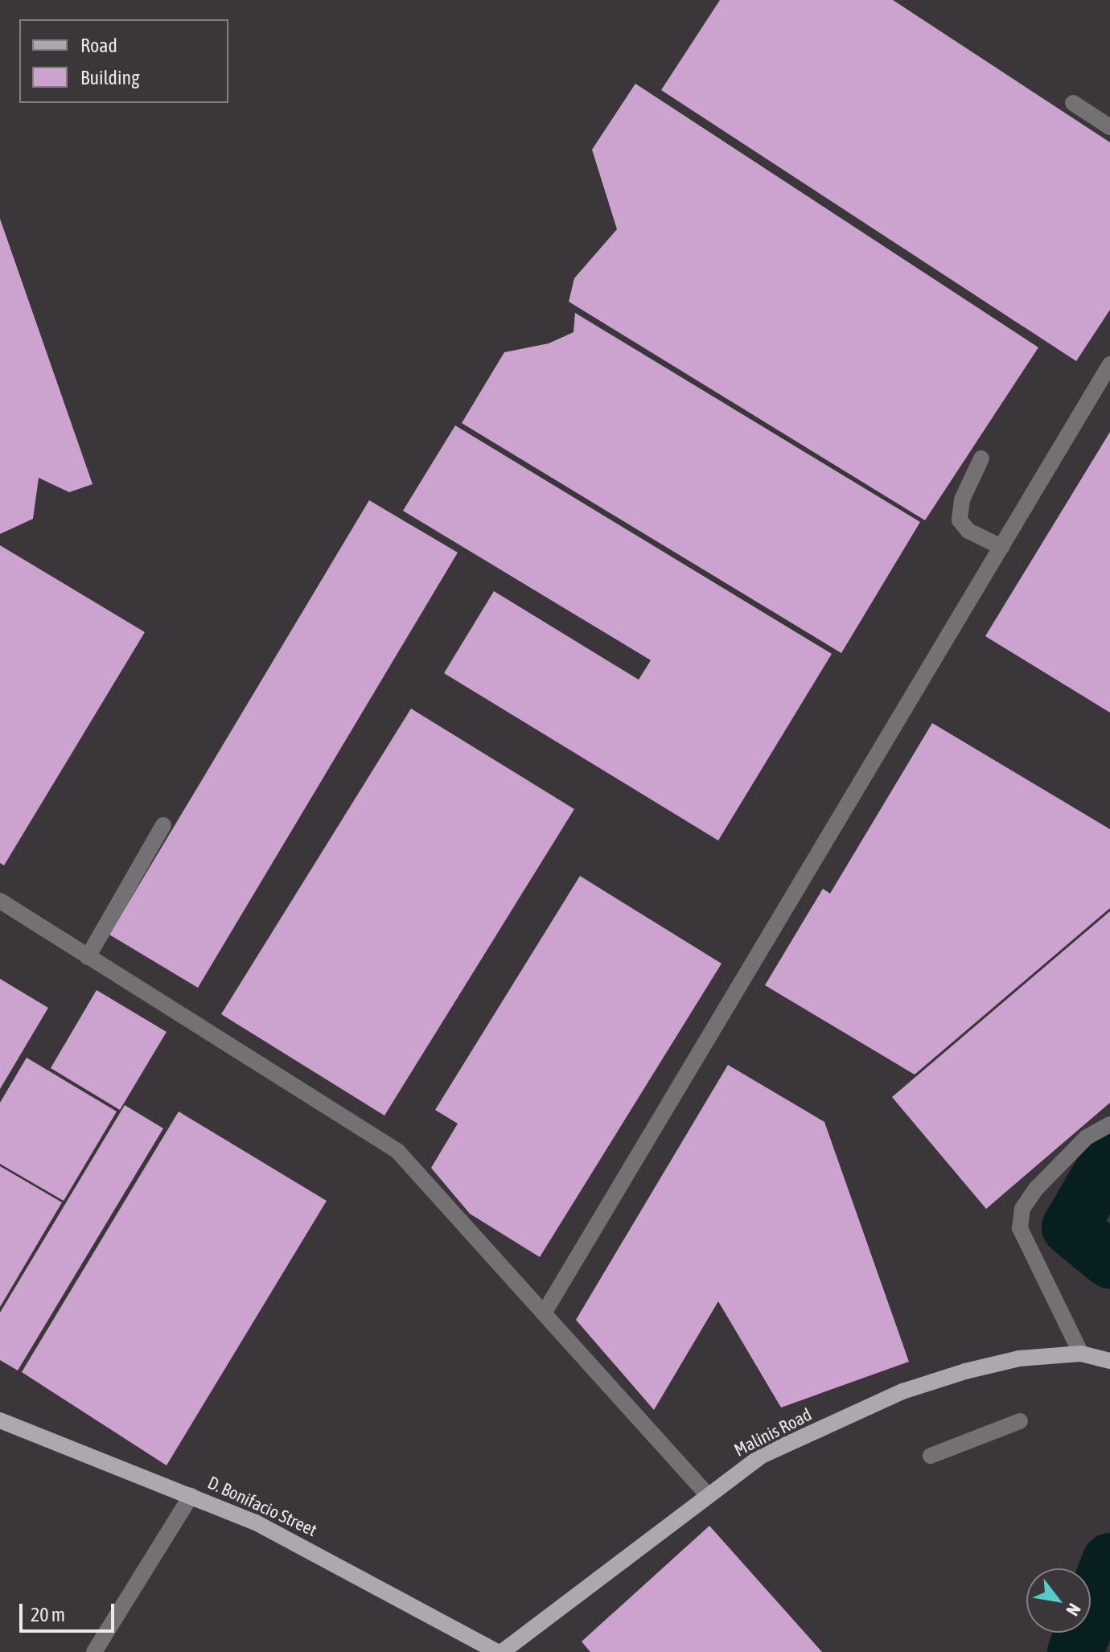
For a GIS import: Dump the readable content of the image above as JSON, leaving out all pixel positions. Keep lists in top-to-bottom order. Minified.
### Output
{"streets":{"main road":["Malinis Road","D. Bonifacio Street"]},"crossings":[["Malinis Road","D. Bonifacio Street"]],"legend":["Road","Building"],"scale_bar":"20 m","north":"bottom right"}
